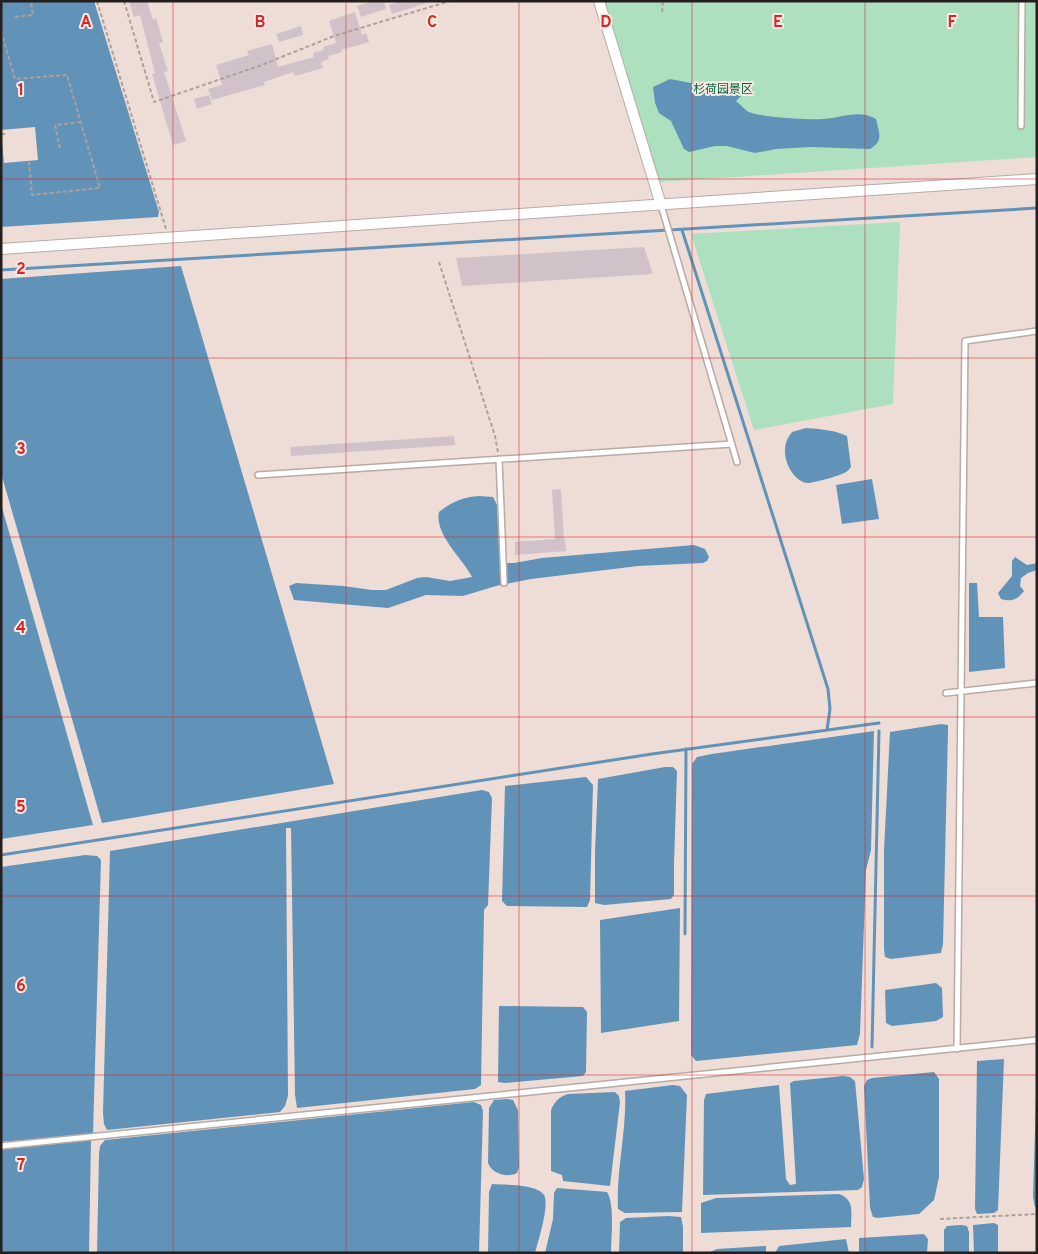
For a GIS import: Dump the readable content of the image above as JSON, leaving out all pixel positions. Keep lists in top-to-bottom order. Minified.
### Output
{"parks":["杉荷园景区"],"grid":{"columns":["A","B","C","D","E","F"],"rows":["1","2","3","4","5","6","7"]}}
